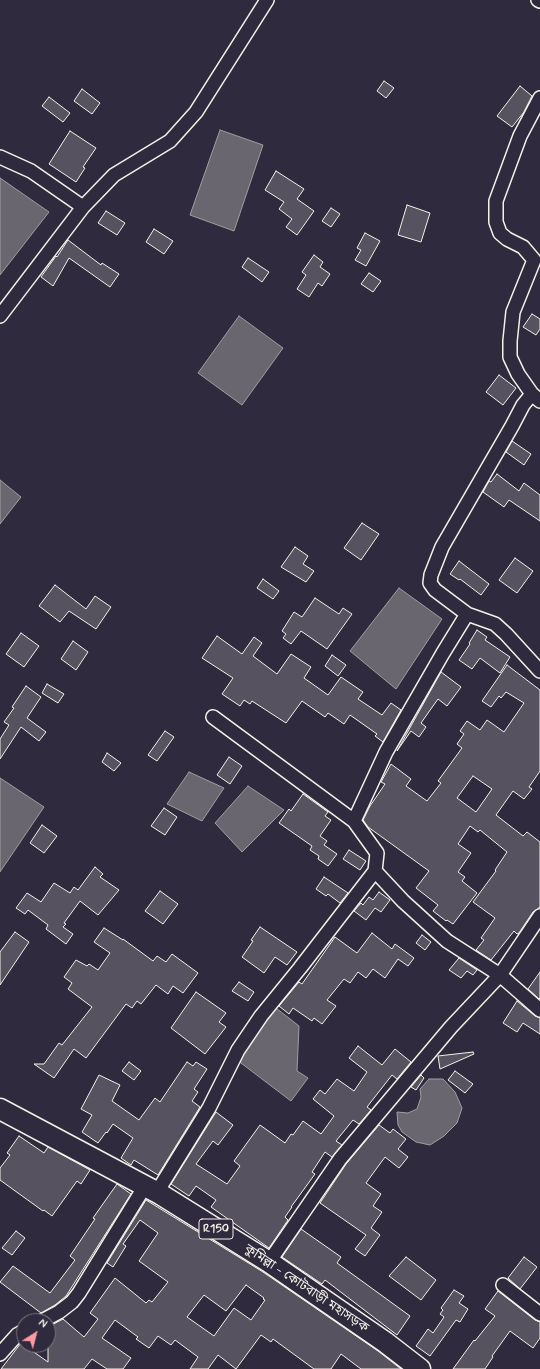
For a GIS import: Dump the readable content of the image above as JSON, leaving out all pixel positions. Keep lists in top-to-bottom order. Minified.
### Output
{"streets":{"main road":["R150","কুমিল্লা - কোটবাড়ী মহাসড়ক"]},"north":"top right"}
